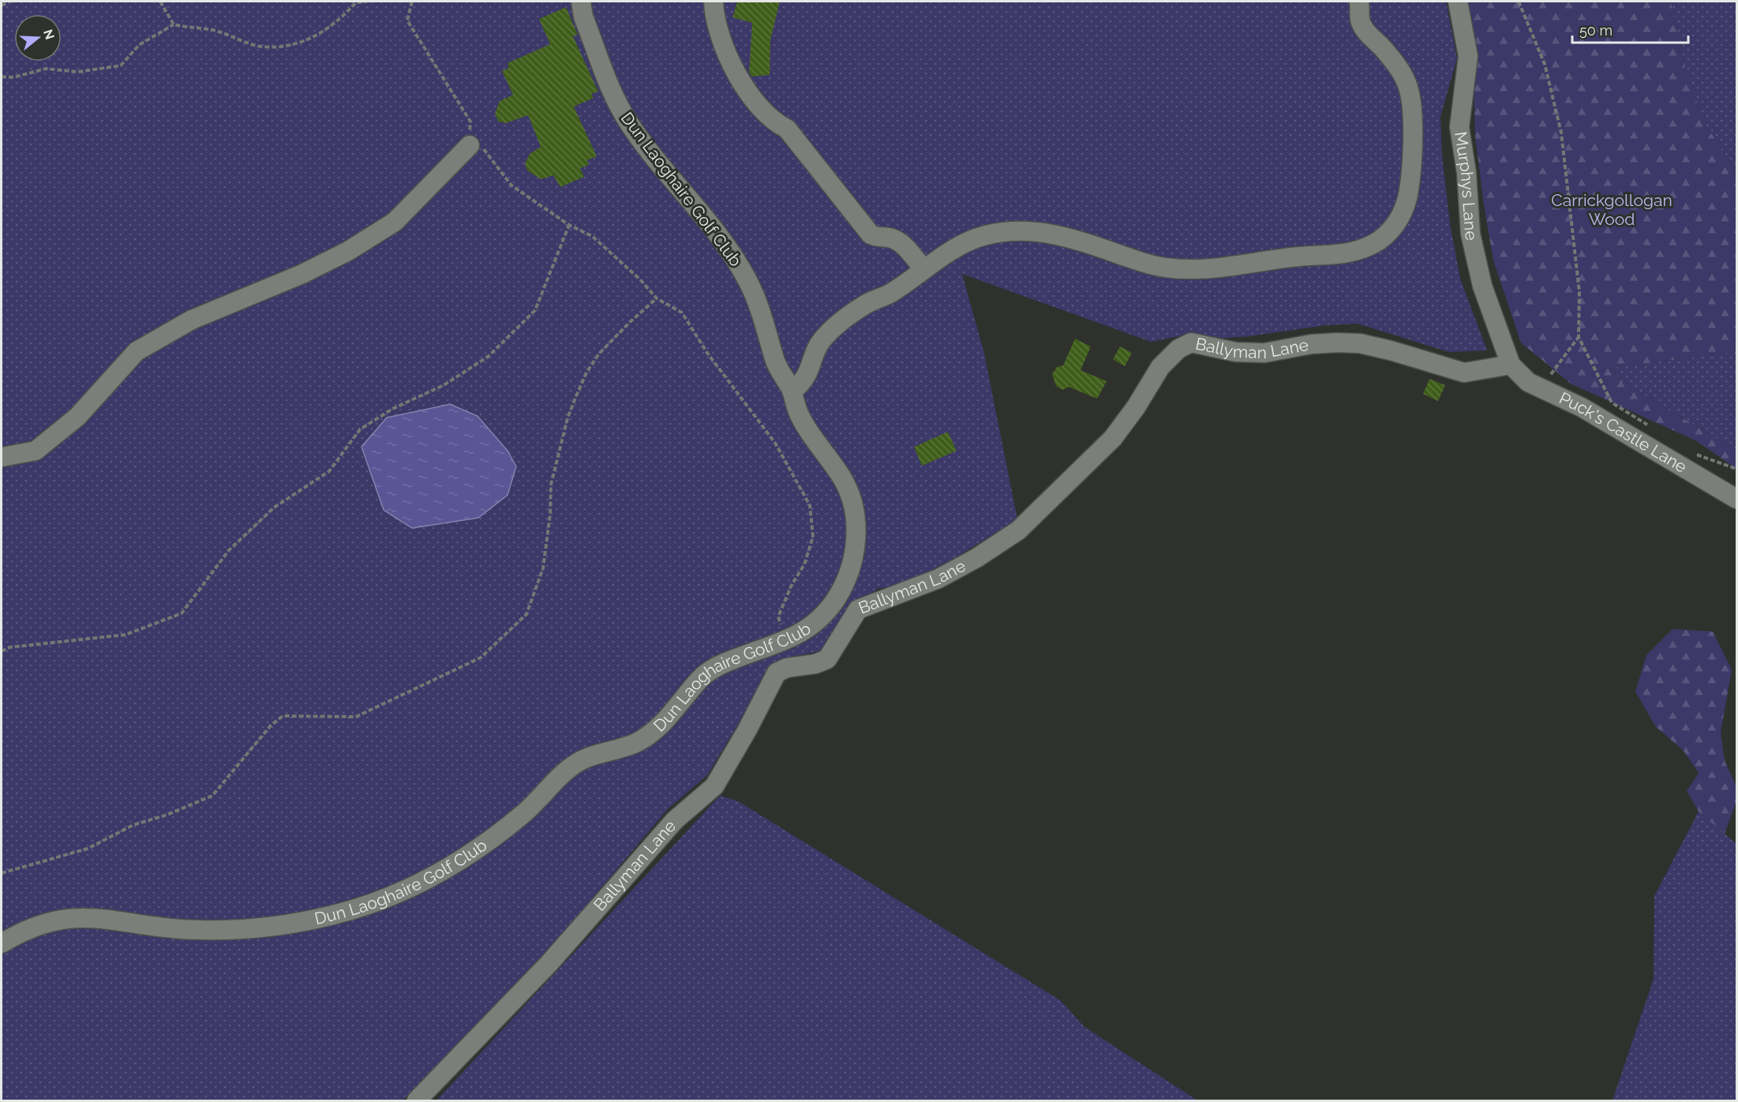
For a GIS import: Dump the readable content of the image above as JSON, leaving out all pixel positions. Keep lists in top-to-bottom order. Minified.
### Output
{"streets":{"street":["Murphys Lane","Dun Laoghaire Golf Club","Ballyman Lane","Puck's Castle Lane"]},"crossings":[["Murphys Lane","Ballyman Lane"],["Murphys Lane","Puck's Castle Lane"],["Ballyman Lane","Puck's Castle Lane"]],"parks":["Carrickgollogan Wood"],"scale_bar":"50 m","north":"right"}
